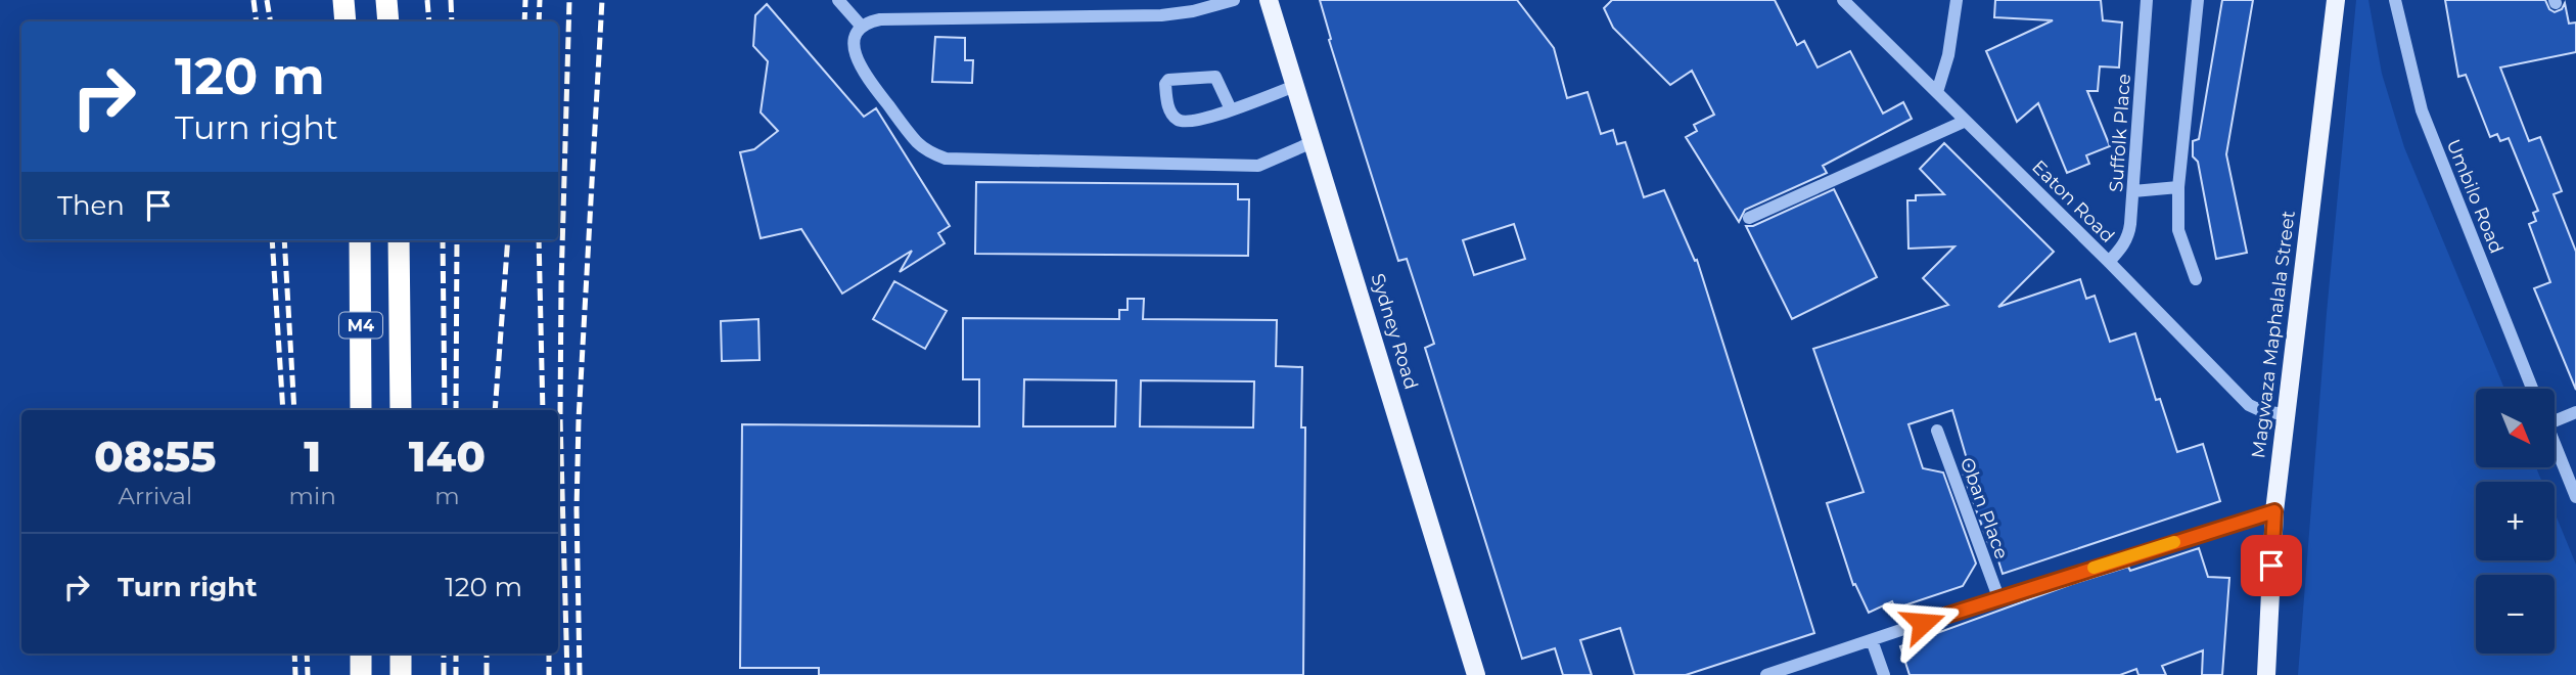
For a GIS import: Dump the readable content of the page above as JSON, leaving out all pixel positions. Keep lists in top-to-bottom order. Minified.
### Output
{"streets":{"highway":["M4"],"main road":["Sydney Road","Magwaza Maphalala Street"],"street":["Suffolk Place","Umbilo Road","Eaton Road","Oban Place"]},"crossings":[["Suffolk Place","Eaton Road"],["Eaton Road","Magwaza Maphalala Street"]],"north":"bottom right","page":{"turn":["120 m","Turn right"],"then":"Then","map_buttons":["+","−"],"eta":["08:55","Arrival","1","min","140","m"],"list":[{"name":"Turn right","value":"120 m"}]}}
